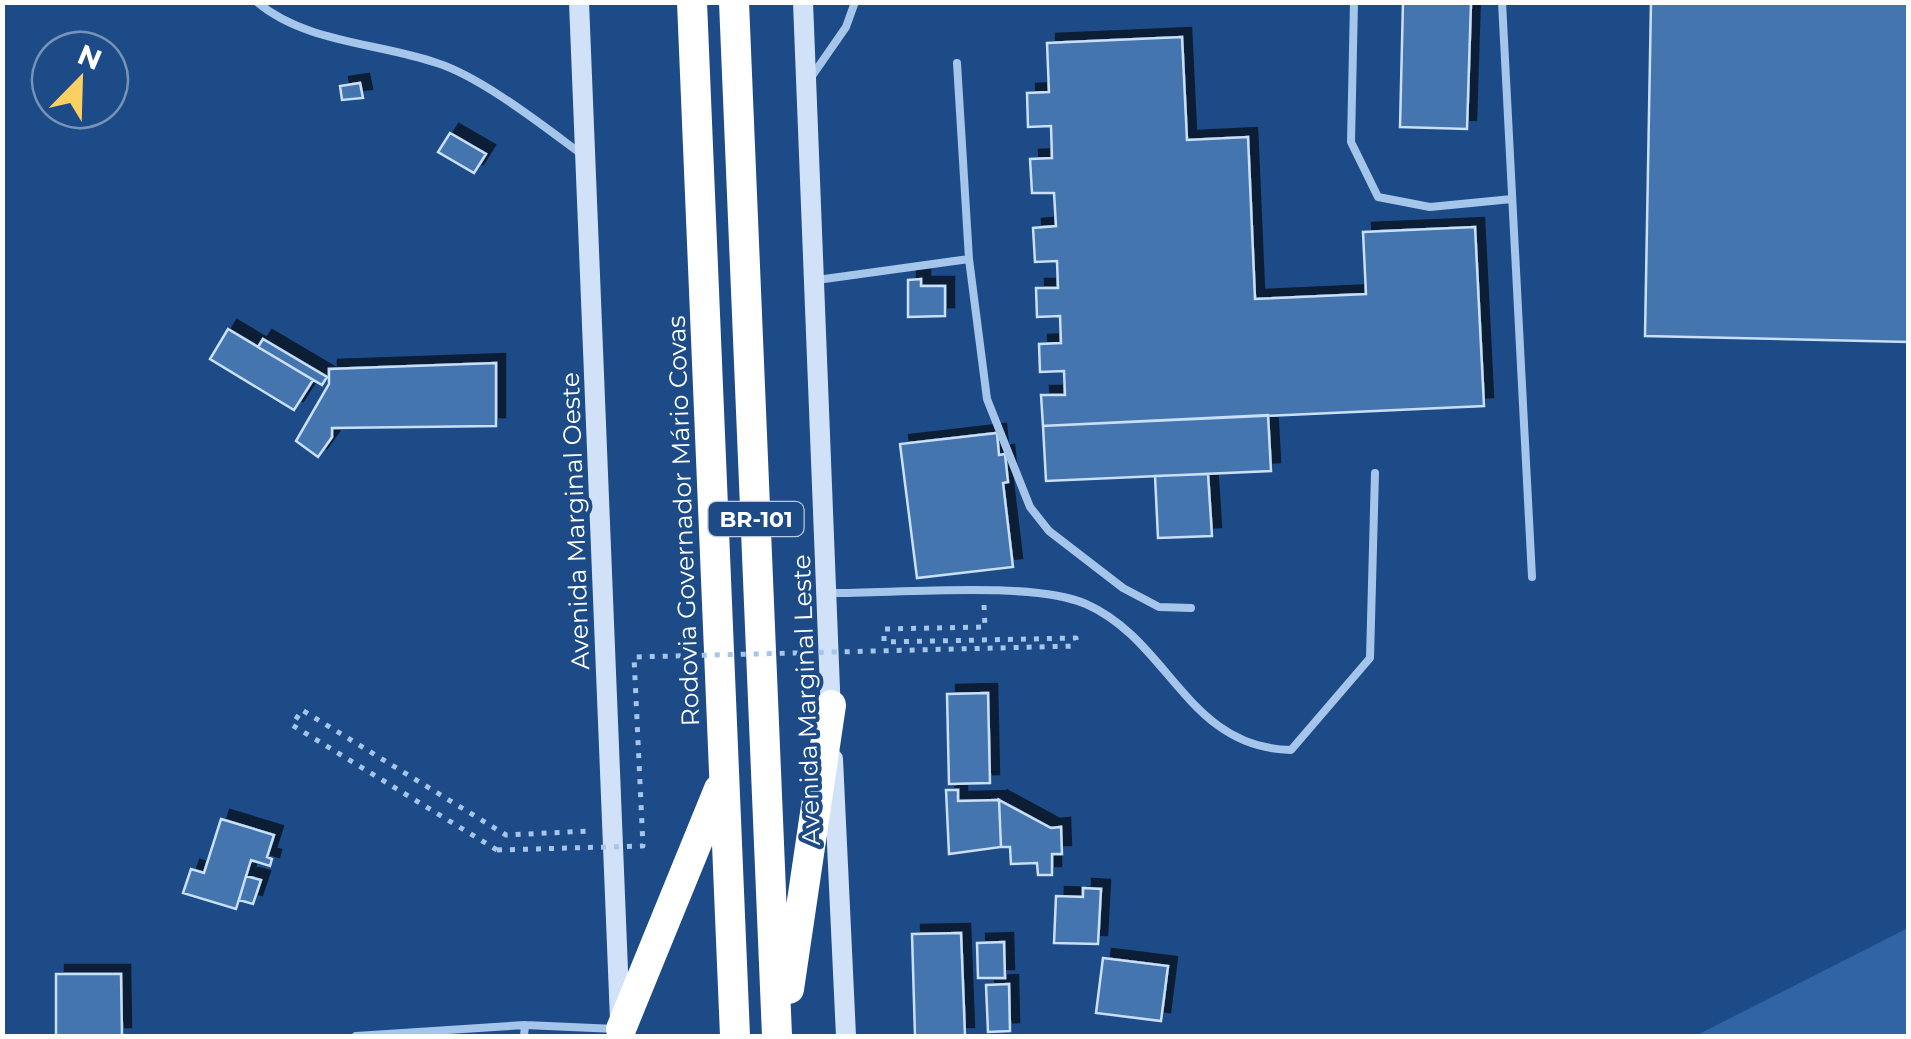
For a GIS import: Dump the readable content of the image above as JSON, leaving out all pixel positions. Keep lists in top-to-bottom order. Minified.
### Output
{"streets":{"highway":["BR-101","Rodovia Governador Mário Covas"],"main road":["Avenida Marginal Oeste","Avenida Marginal Leste"]},"north":"top right"}
